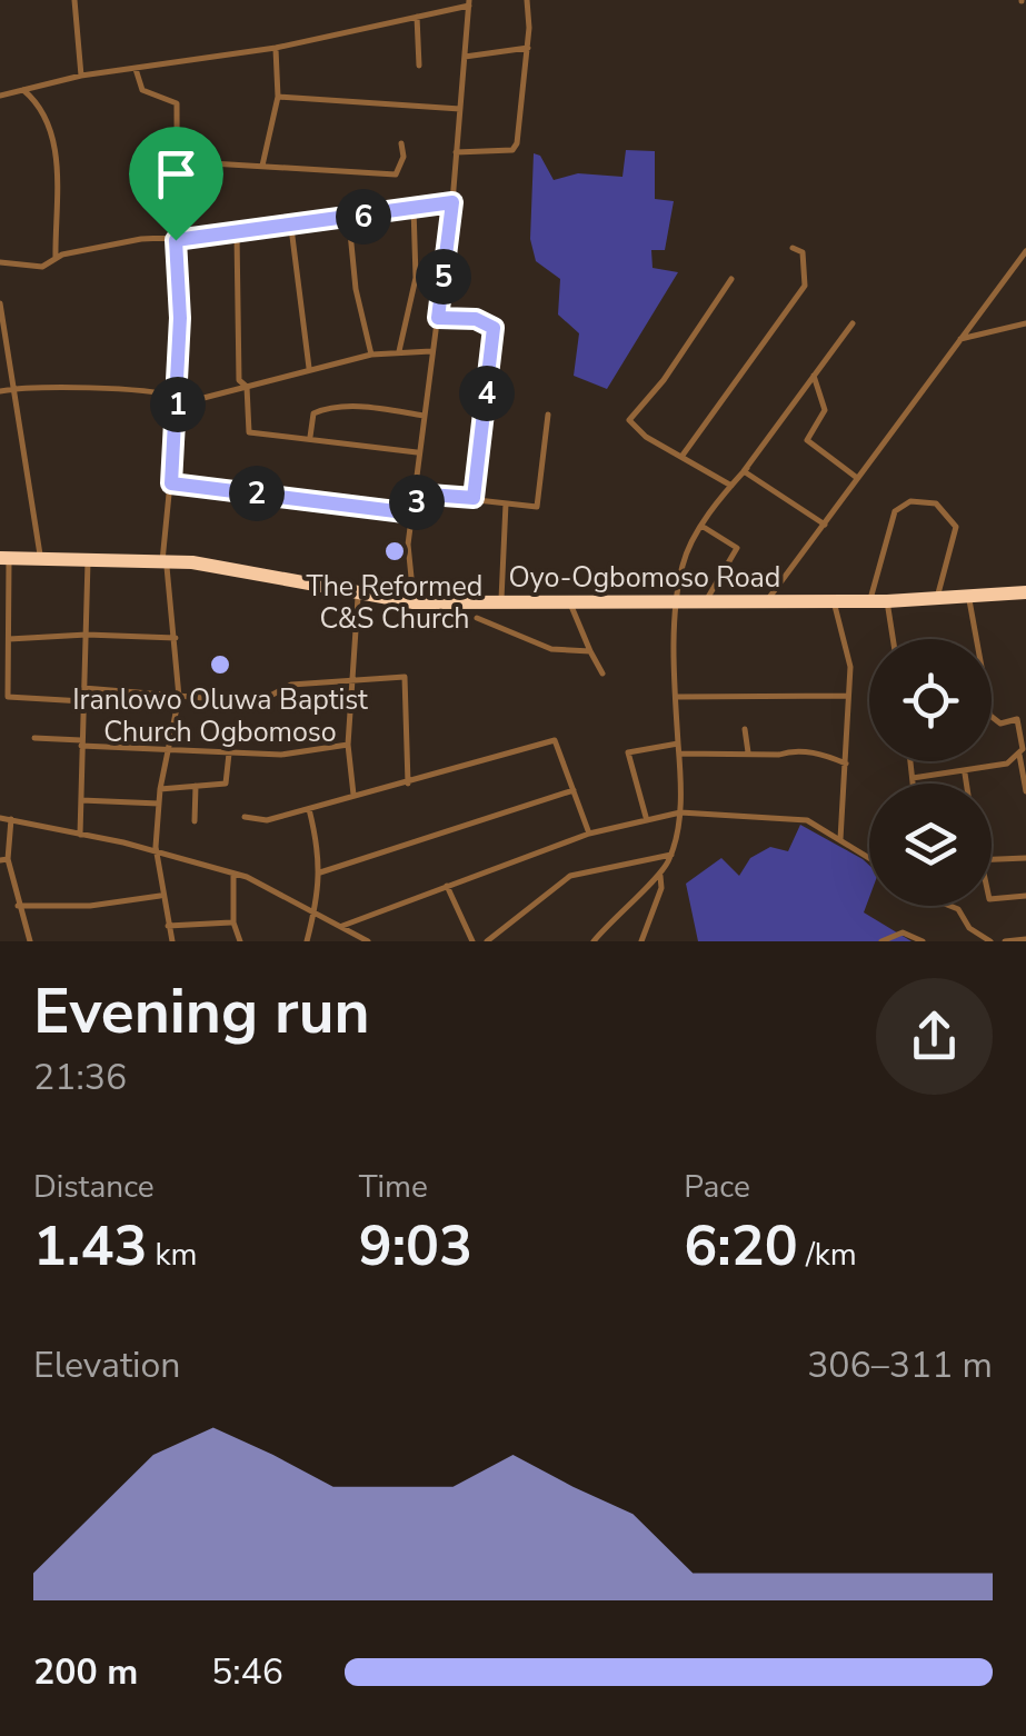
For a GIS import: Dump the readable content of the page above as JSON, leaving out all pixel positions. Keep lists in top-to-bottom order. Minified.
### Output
{"streets":{"highway":["Oyo-Ogbomoso Road"]},"places":["The Reformed C&S Church","Iranlowo Oluwa Baptist Church Ogbomoso"],"page":{"pins":["6","5","4","1","2","3"],"heading":["Evening run","21:36"],"stats":[["Distance","1.43 km"],["Time","9:03"],["Pace","6:20 /km"]],"chart":["Elevation","306–311 m"],"list":[{"name":"200 m","note":"5:46"}]}}
